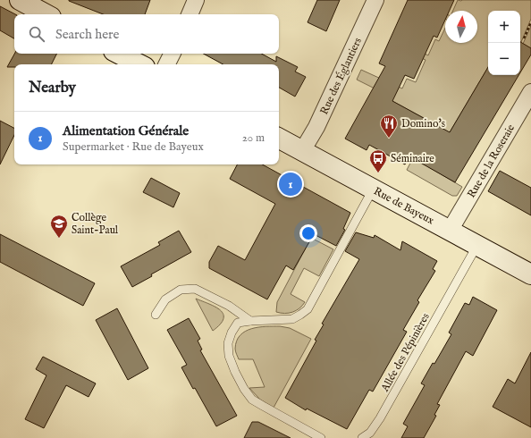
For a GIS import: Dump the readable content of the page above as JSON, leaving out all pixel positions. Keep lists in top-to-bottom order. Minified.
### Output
{"streets":{"main road":["Rue de Bayeux"],"street":["Rue des Églantiers","Rue de la Roseraie"],"lane":["Allée des Pépinières"]},"crossings":[["Rue des Églantiers","Rue de Bayeux"],["Rue de la Roseraie","Rue de Bayeux"],["Rue de Bayeux","Allée des Pépinières"]],"places":{"restaurant":["Domino's"],"bus stop":["Séminaire"],"school or university":["Collège Saint-Paul"]},"north":"top","page":{"map_buttons":["+","−"],"search":"Search here","heading":"Nearby","list":[{"mark":"1","name":"Alimentation Générale","note":"Supermarket · Rue de Bayeux","value":"20 m"}],"pins":"1"}}
